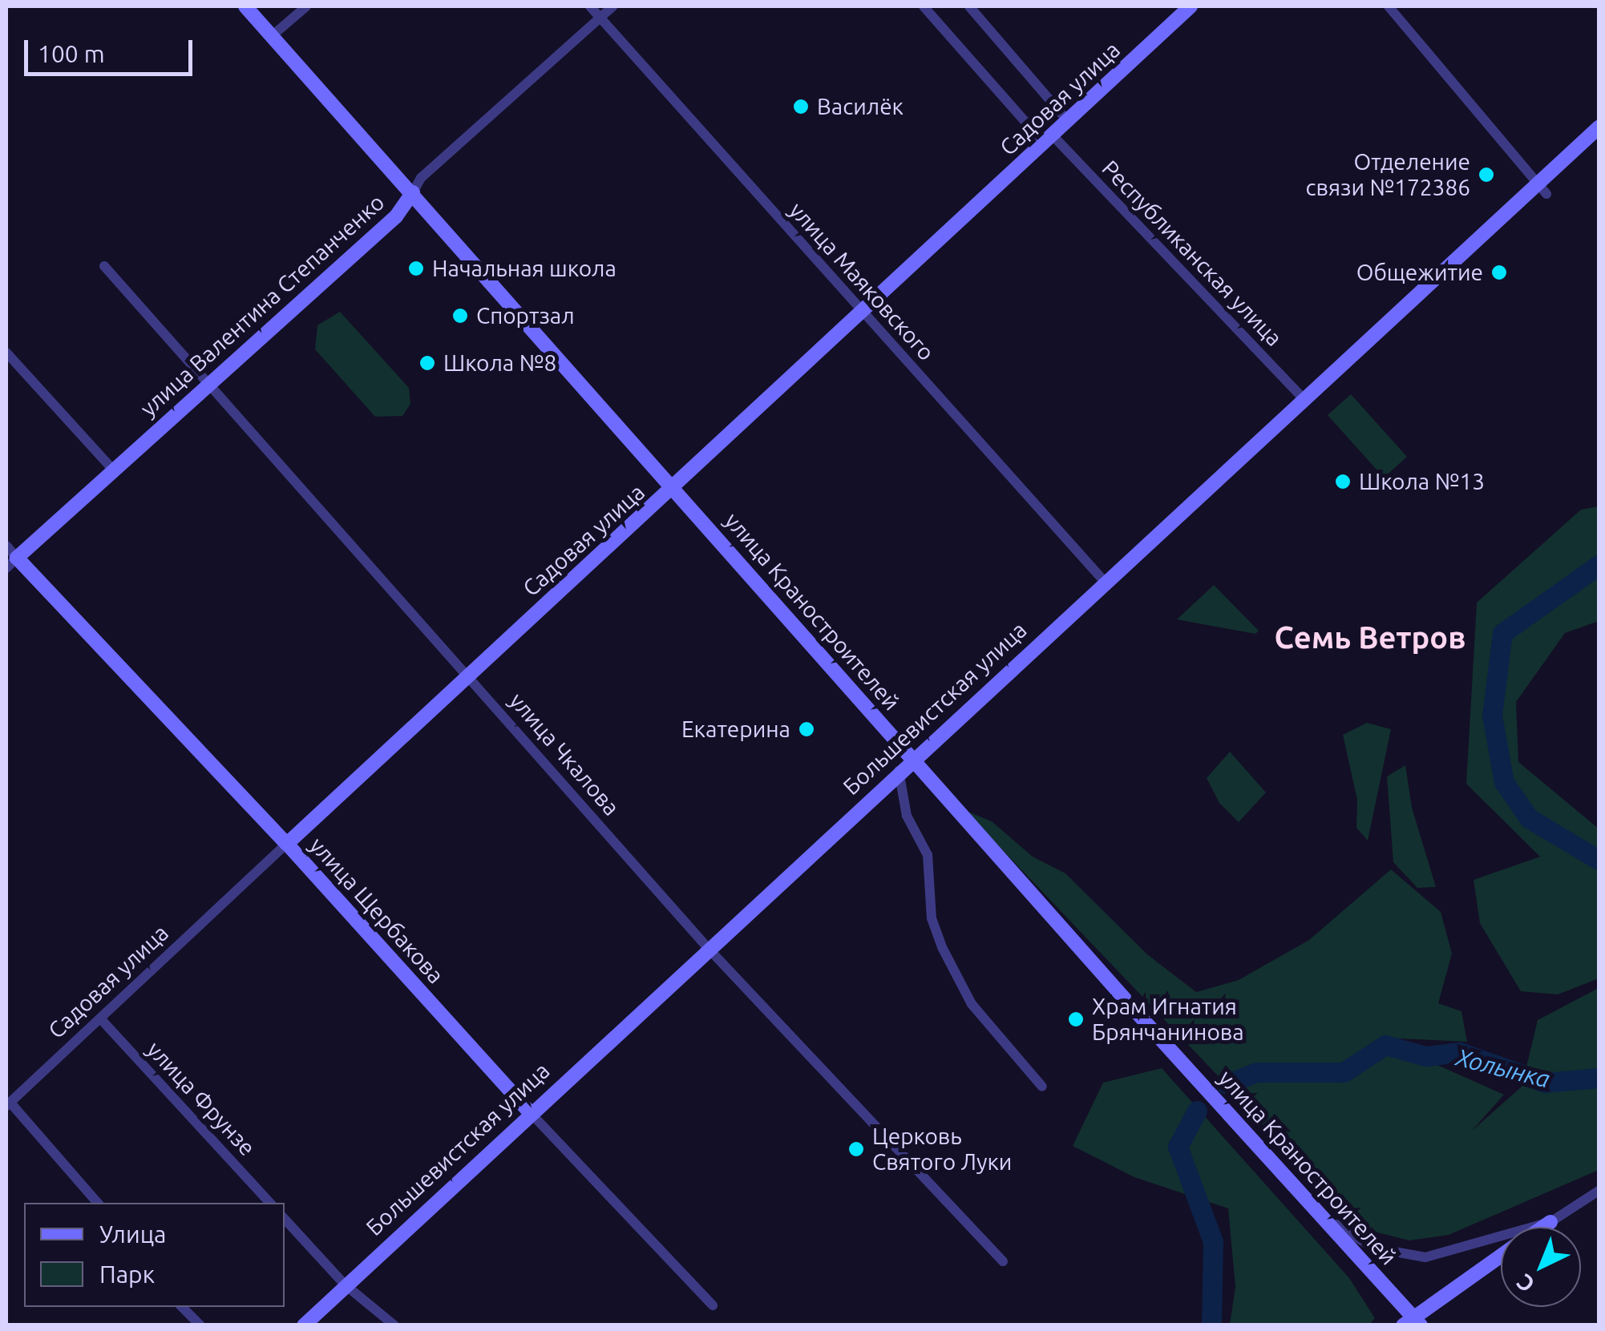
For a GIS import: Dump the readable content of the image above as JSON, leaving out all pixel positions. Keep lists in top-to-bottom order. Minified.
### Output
{"streets":{"street":["Садовая улица","Республиканская улица","улица Маяковского","улица Валентина Степанченко","улица Краностроителей","Большевистская улица","улица Чкалова","улица Щербакова","улица Фрунзе"]},"crossings":[["Садовая улица","Республиканская улица"],["Садовая улица","улица Маяковского"],["Садовая улица","улица Краностроителей"],["Садовая улица","улица Чкалова"],["Садовая улица","улица Щербакова"],["Садовая улица","улица Фрунзе"],["Республиканская улица","Большевистская улица"],["улица Маяковского","улица Валентина Степанченко"],["улица Маяковского","Большевистская улица"],["улица Валентина Степанченко","улица Краностроителей"],["улица Валентина Степанченко","улица Чкалова"],["улица Валентина Степанченко","улица Щербакова"],["улица Краностроителей","Большевистская улица"],["Большевистская улица","улица Чкалова"],["Большевистская улица","улица Щербакова"]],"districts":["Семь Ветров"],"water":["Холынка"],"places":["Василёк","Отделение связи №172386","Начальная школа","Общежитие","Спортзал","Школа №8","Школа №13","Екатерина","Храм Игнатия Брянчанинова","Церковь Святого Луки"],"legend":["Улица","Парк"],"scale_bar":"100 m","north":"bottom left"}
